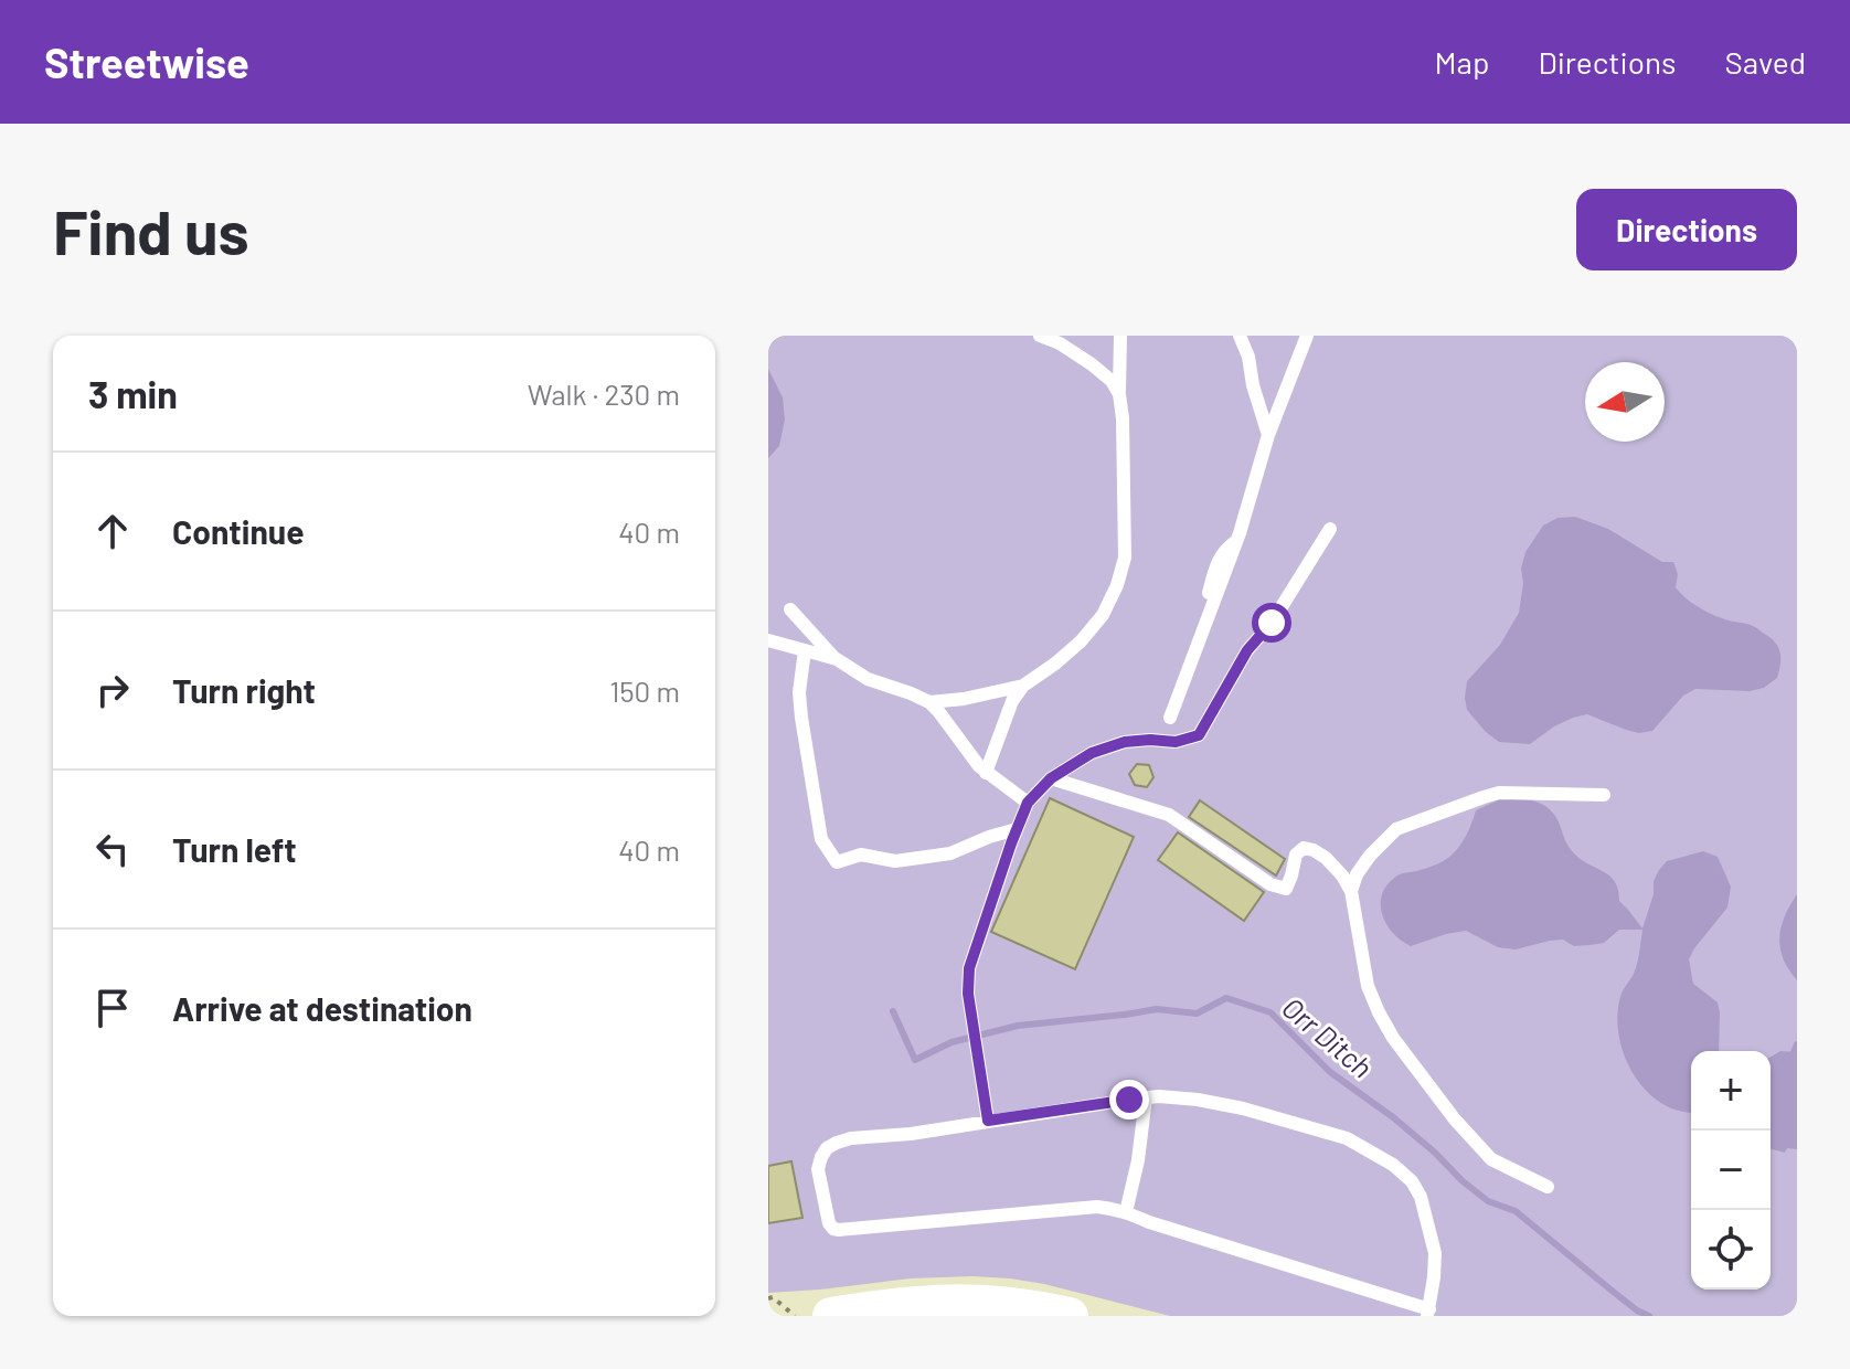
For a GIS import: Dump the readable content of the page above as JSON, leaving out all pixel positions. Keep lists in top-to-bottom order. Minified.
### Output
{"water":["Orr Ditch"],"north":"left","page":{"header":"Streetwise","nav":["Map","Directions","Saved"],"buttons":"Directions","title":"Find us","heading":["3 min","Walk · 230 m"],"list":[["Continue","40 m"],["Turn right","150 m"],["Turn left","40 m"],"Arrive at destination"],"map_buttons":["+","−"]}}
